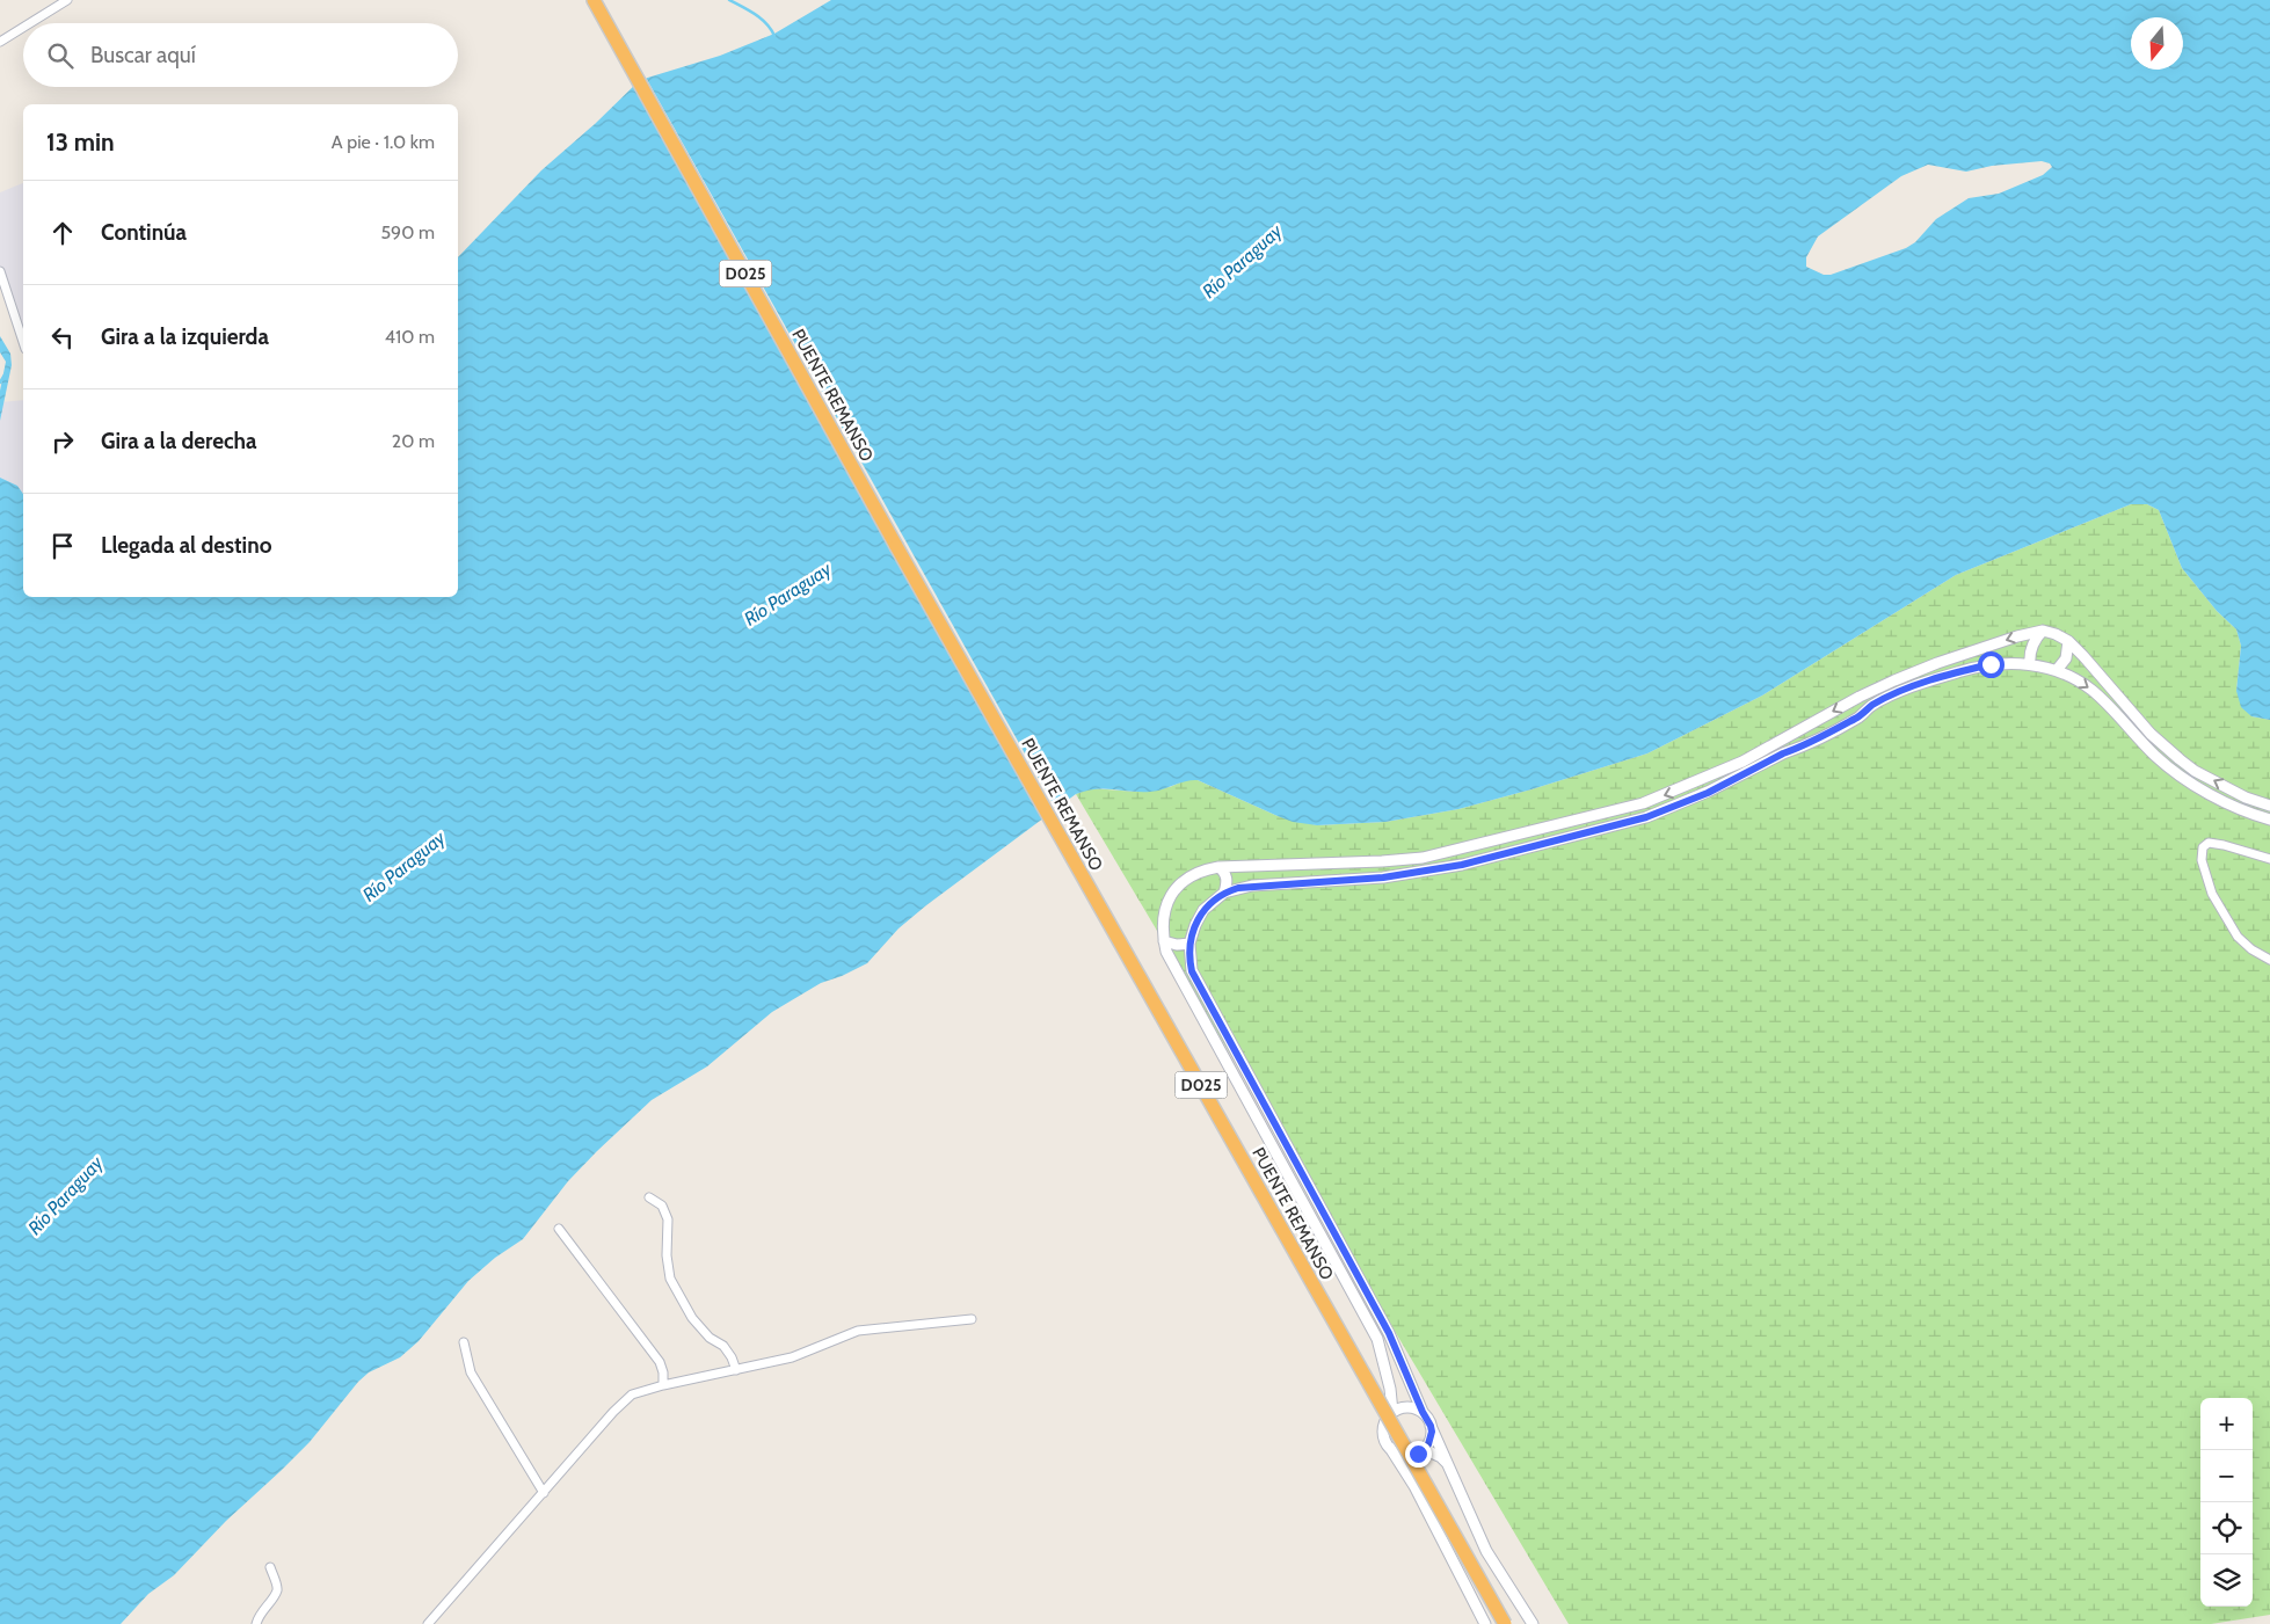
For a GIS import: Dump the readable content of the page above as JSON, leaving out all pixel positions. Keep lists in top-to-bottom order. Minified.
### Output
{"streets":{"highway":["D025","PUENTE REMANSO"]},"water":["Río Paraguay"],"north":"bottom","page":{"search":"Buscar aquí","heading":["13 min","A pie · 1.0 km"],"list":[["Continúa","590 m"],["Gira a la izquierda","410 m"],["Gira a la derecha","20 m"],"Llegada al destino"],"map_buttons":["+","−"]}}
